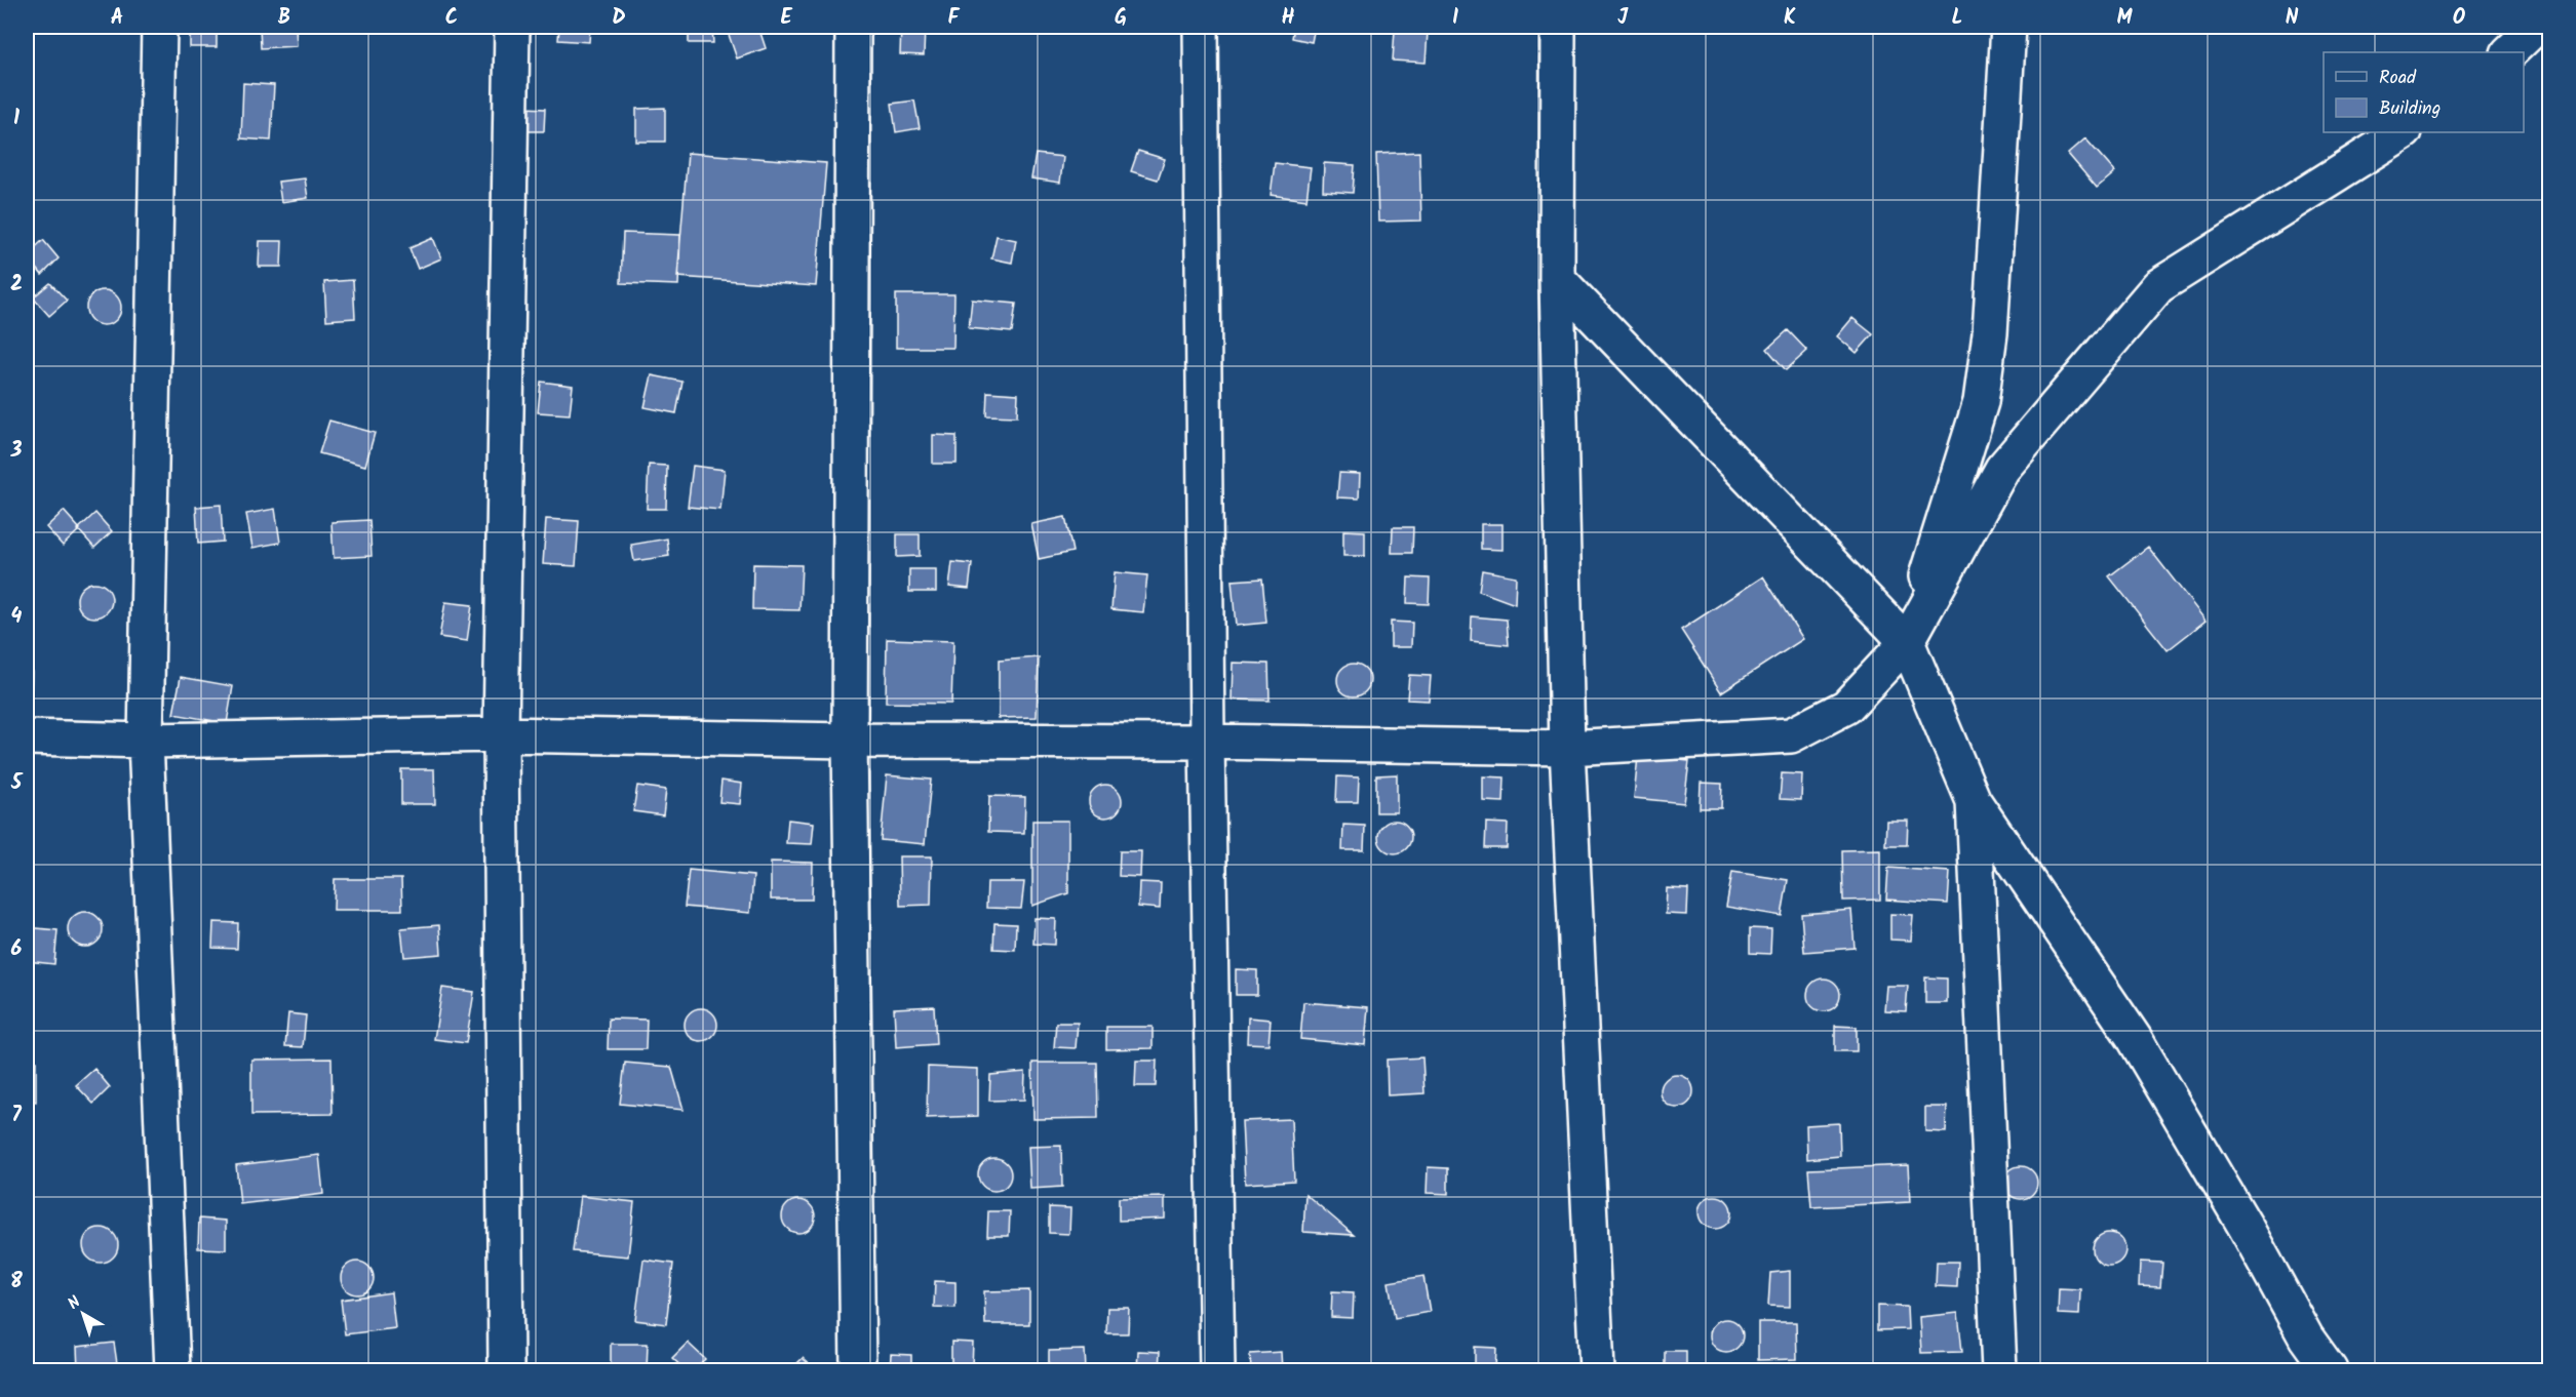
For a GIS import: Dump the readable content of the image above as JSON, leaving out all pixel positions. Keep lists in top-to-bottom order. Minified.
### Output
{"legend":["Road","Building"],"north":"top left","grid":{"columns":["A","B","C","D","E","F","G","H","I","J","K","L","M","N","O"],"rows":["1","2","3","4","5","6","7","8"]}}
